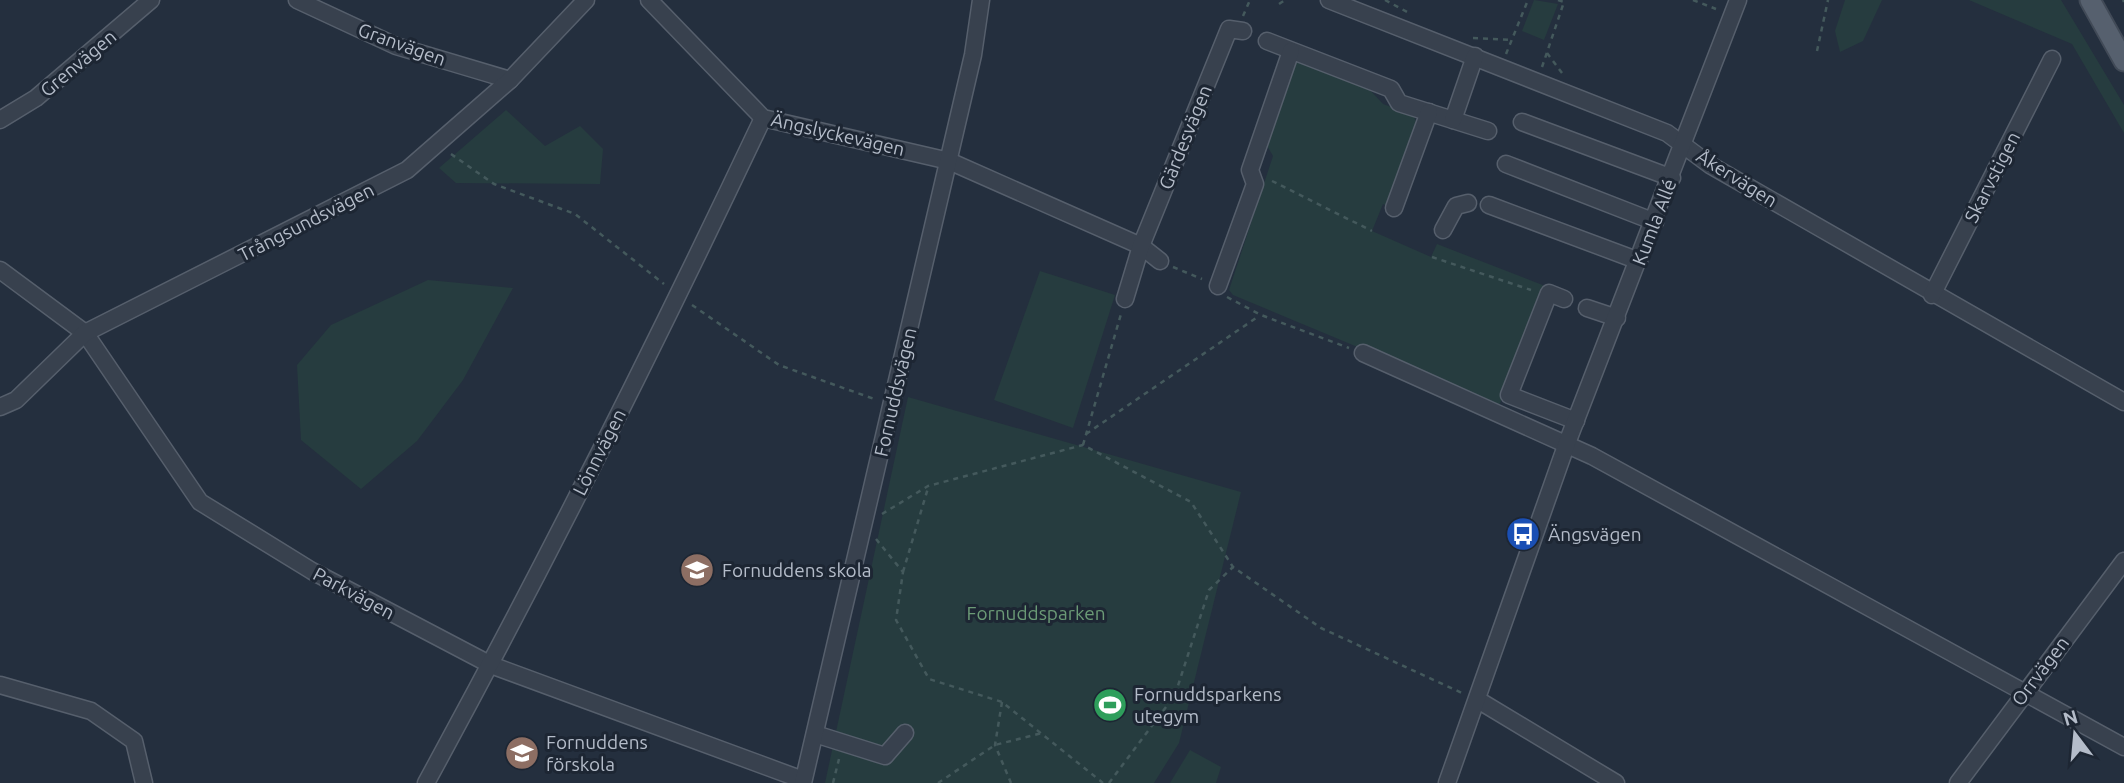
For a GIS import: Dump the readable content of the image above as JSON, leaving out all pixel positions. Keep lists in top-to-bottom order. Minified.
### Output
{"streets":{"street":["Granvägen","Grenvägen","Ängslyckevägen","Gärdesvägen","Skarvstigen","Åkervägen","Trångsundsvägen","Kumla Allé","Fornuddsvägen","Lönnvägen","Parkvägen","Orrvägen"]},"crossings":[["Granvägen","Trångsundsvägen"],["Ängslyckevägen","Fornuddsvägen"],["Ängslyckevägen","Lönnvägen"],["Skarvstigen","Åkervägen"],["Åkervägen","Kumla Allé"],["Trångsundsvägen","Parkvägen"],["Fornuddsvägen","Parkvägen"],["Lönnvägen","Parkvägen"]],"parks":["Fornuddsparken"],"places":{"bus stop":["Ängsvägen"],"school or university":["Fornuddens skola","Fornuddens förskola"],"sports":["Fornuddsparkens utegym"]},"north":"top"}
